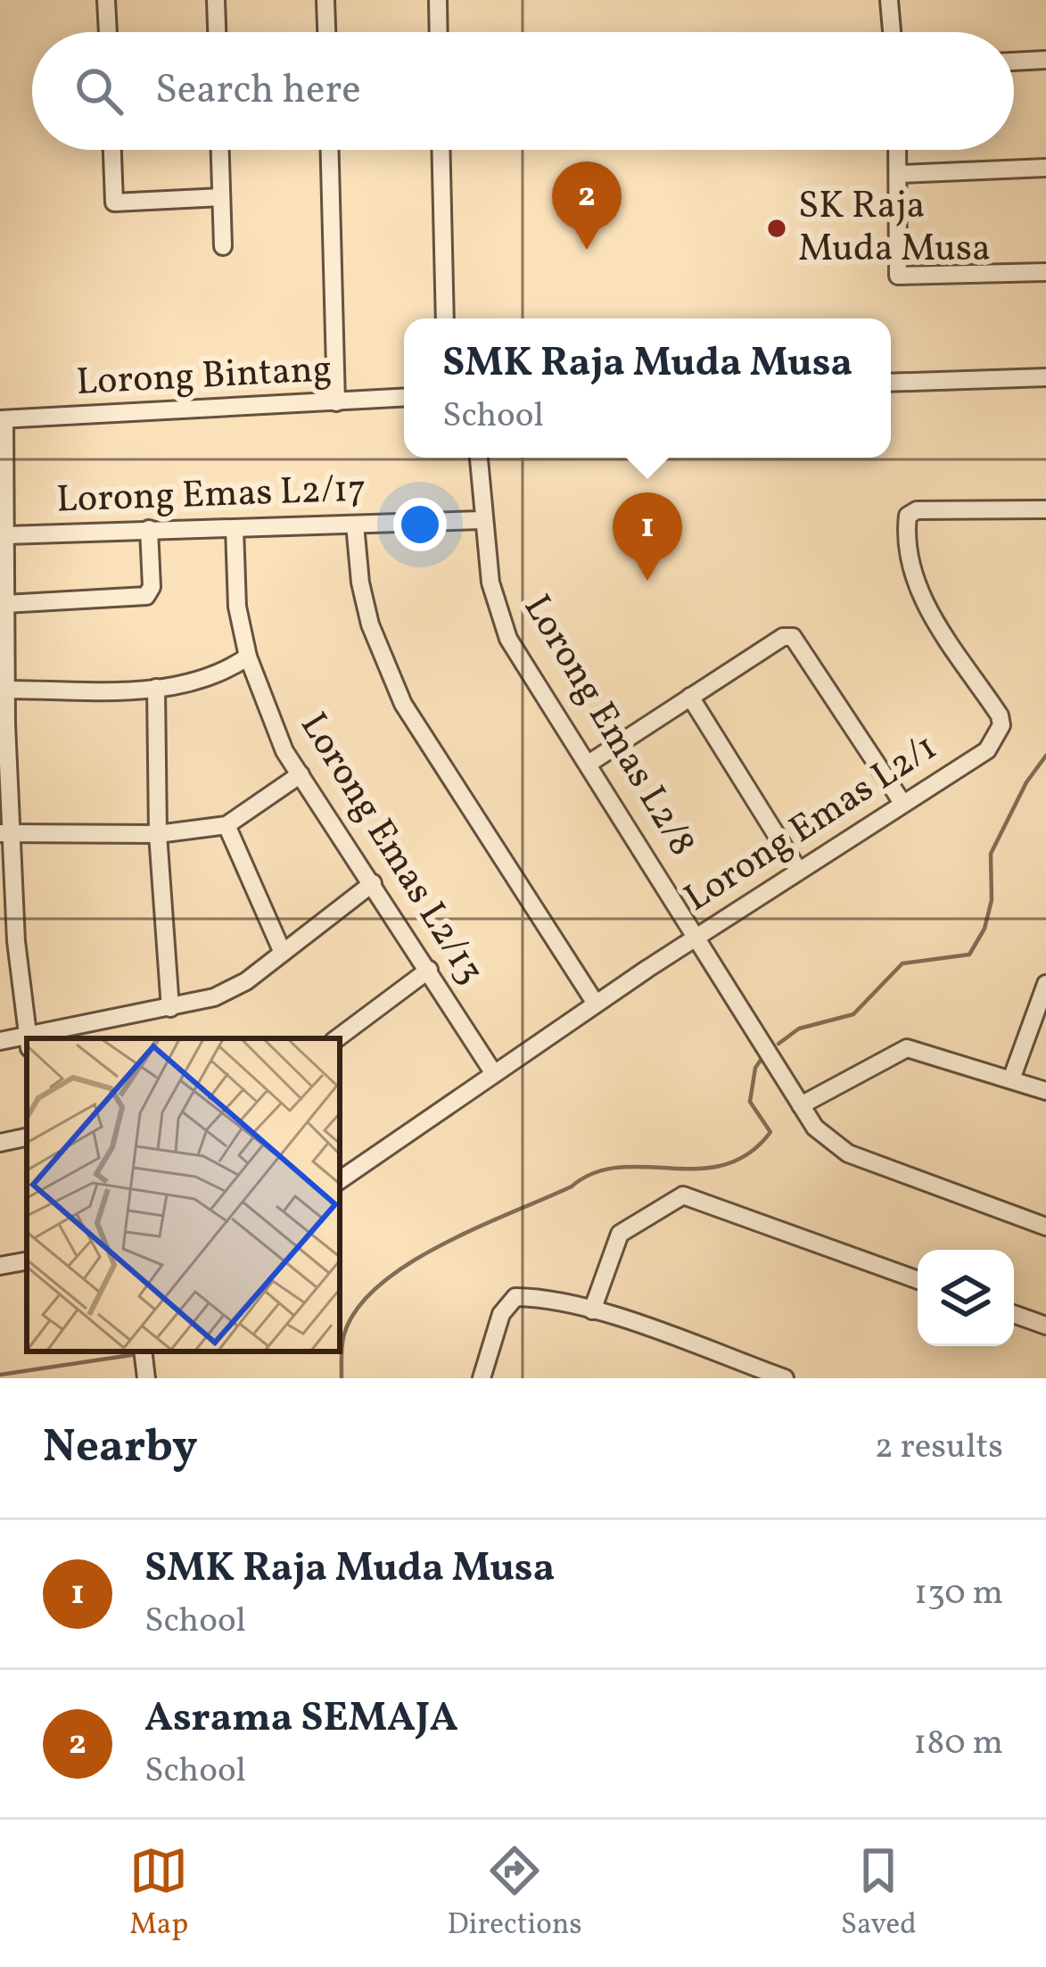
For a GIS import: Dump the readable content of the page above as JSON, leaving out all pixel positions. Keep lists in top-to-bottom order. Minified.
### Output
{"streets":{"street":["Lorong Bintang","Lorong Emas L2/17","Lorong Emas L2/8","Lorong Emas L2/1","Lorong Emas L2/13"]},"crossings":[["Lorong Emas L2/17","Lorong Emas L2/8"],["Lorong Emas L2/17","Lorong Emas L2/13"],["Lorong Emas L2/8","Lorong Emas L2/1"],["Lorong Emas L2/1","Lorong Emas L2/13"]],"places":["SK Raja Muda Musa"],"page":{"search":"Search here","pins":["2","1"],"popup":["SMK Raja Muda Musa","School"],"heading":["Nearby","2 results"],"list":[{"mark":"1","name":"SMK Raja Muda Musa","note":"School","value":"130 m"},{"mark":"2","name":"Asrama SEMAJA","note":"School","value":"180 m"}],"nav":["Map","Directions","Saved"]}}
